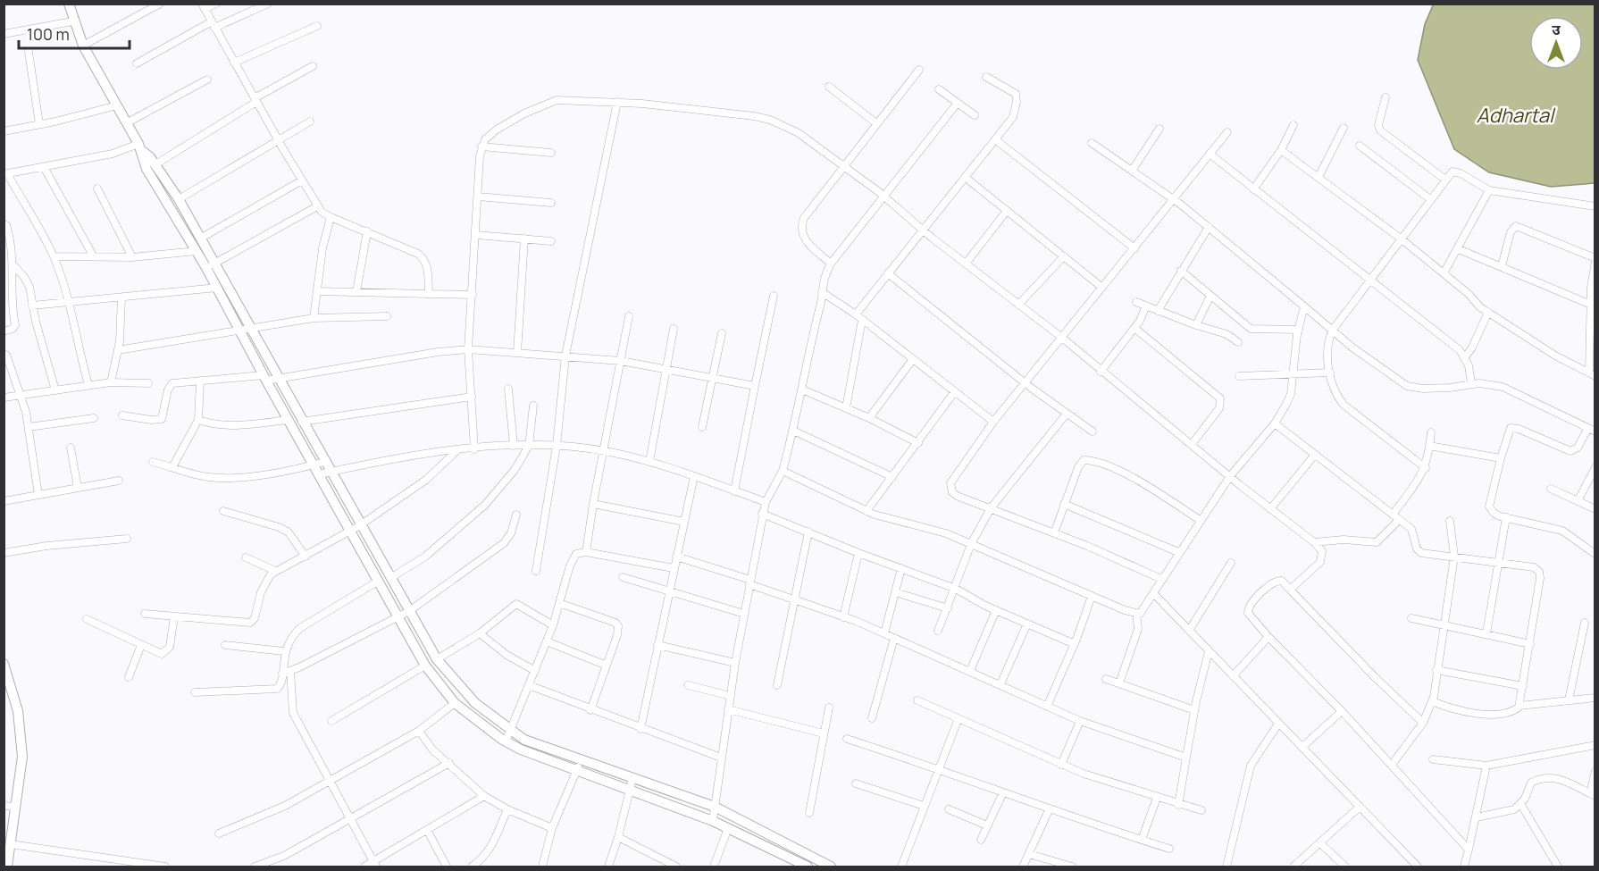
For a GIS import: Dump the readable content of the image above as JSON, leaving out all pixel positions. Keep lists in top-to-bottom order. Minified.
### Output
{"water":["Adhartal"],"scale_bar":"100 m","north":"top"}
